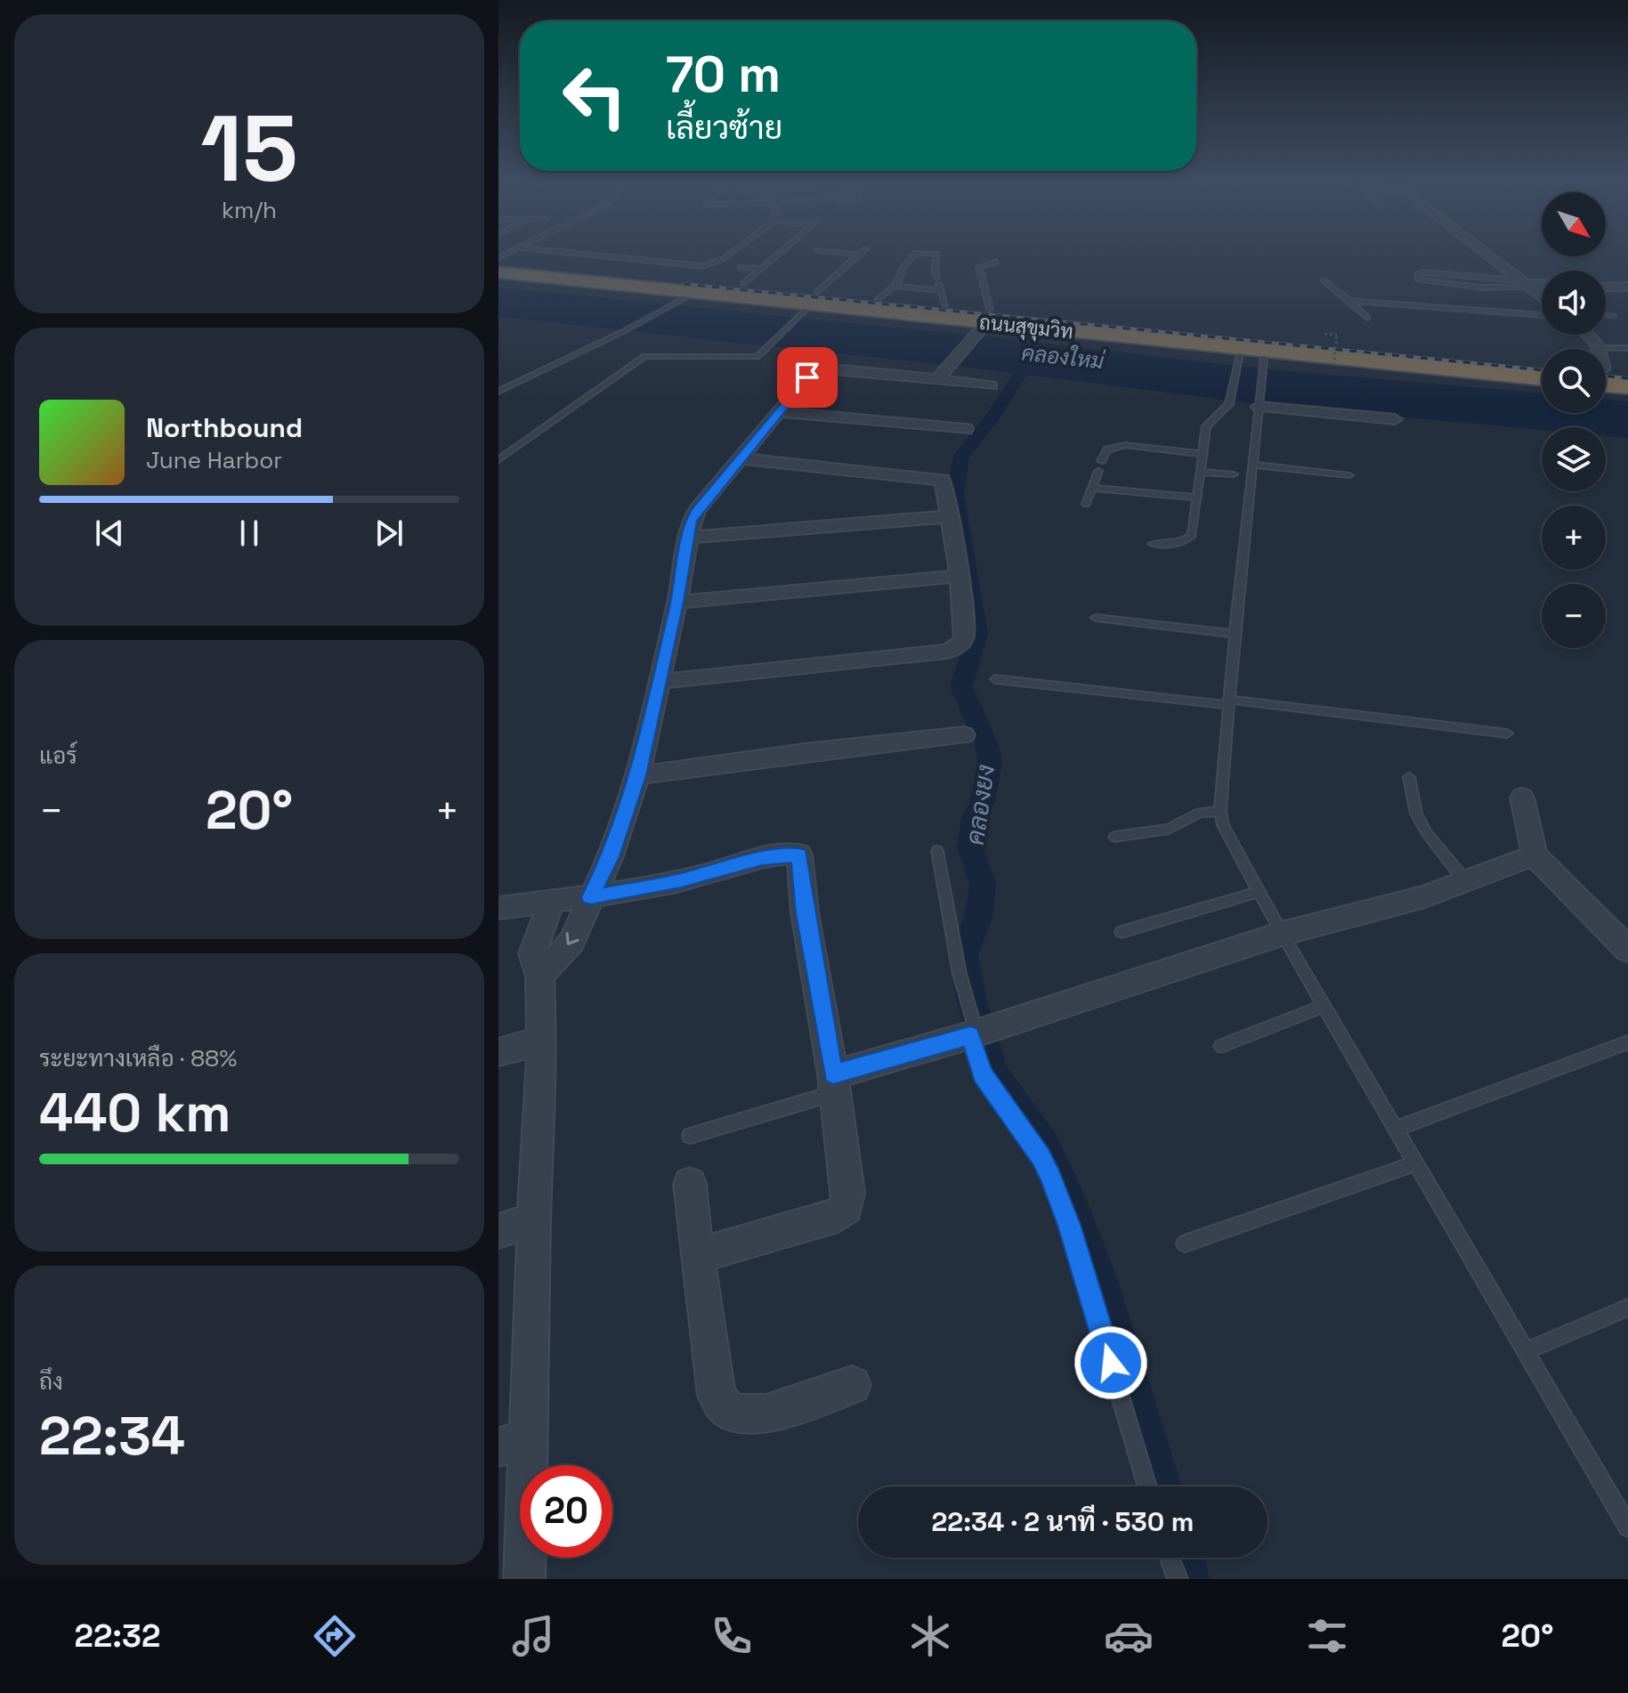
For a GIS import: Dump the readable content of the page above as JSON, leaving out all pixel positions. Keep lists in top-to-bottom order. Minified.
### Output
{"streets":{"highway":["ถนนสุขุมวิท"]},"water":["คลองใหม่","คลองยง"],"north":"bottom right","page":{"tile":[["15","km/h"],"แอร์",["ระยะทางเหลือ · 88%","440 km"],["ถึง","22:34"]],"turn":["70 m","เลี้ยวซ้าย"],"map_buttons":["+","−"],"song":["Northbound","June Harbor"],"heat":["−","20°","+"],"limit":"20","trip":"22:34 · 2 นาที · 530 m","tabs":["22:32","20°"]}}
